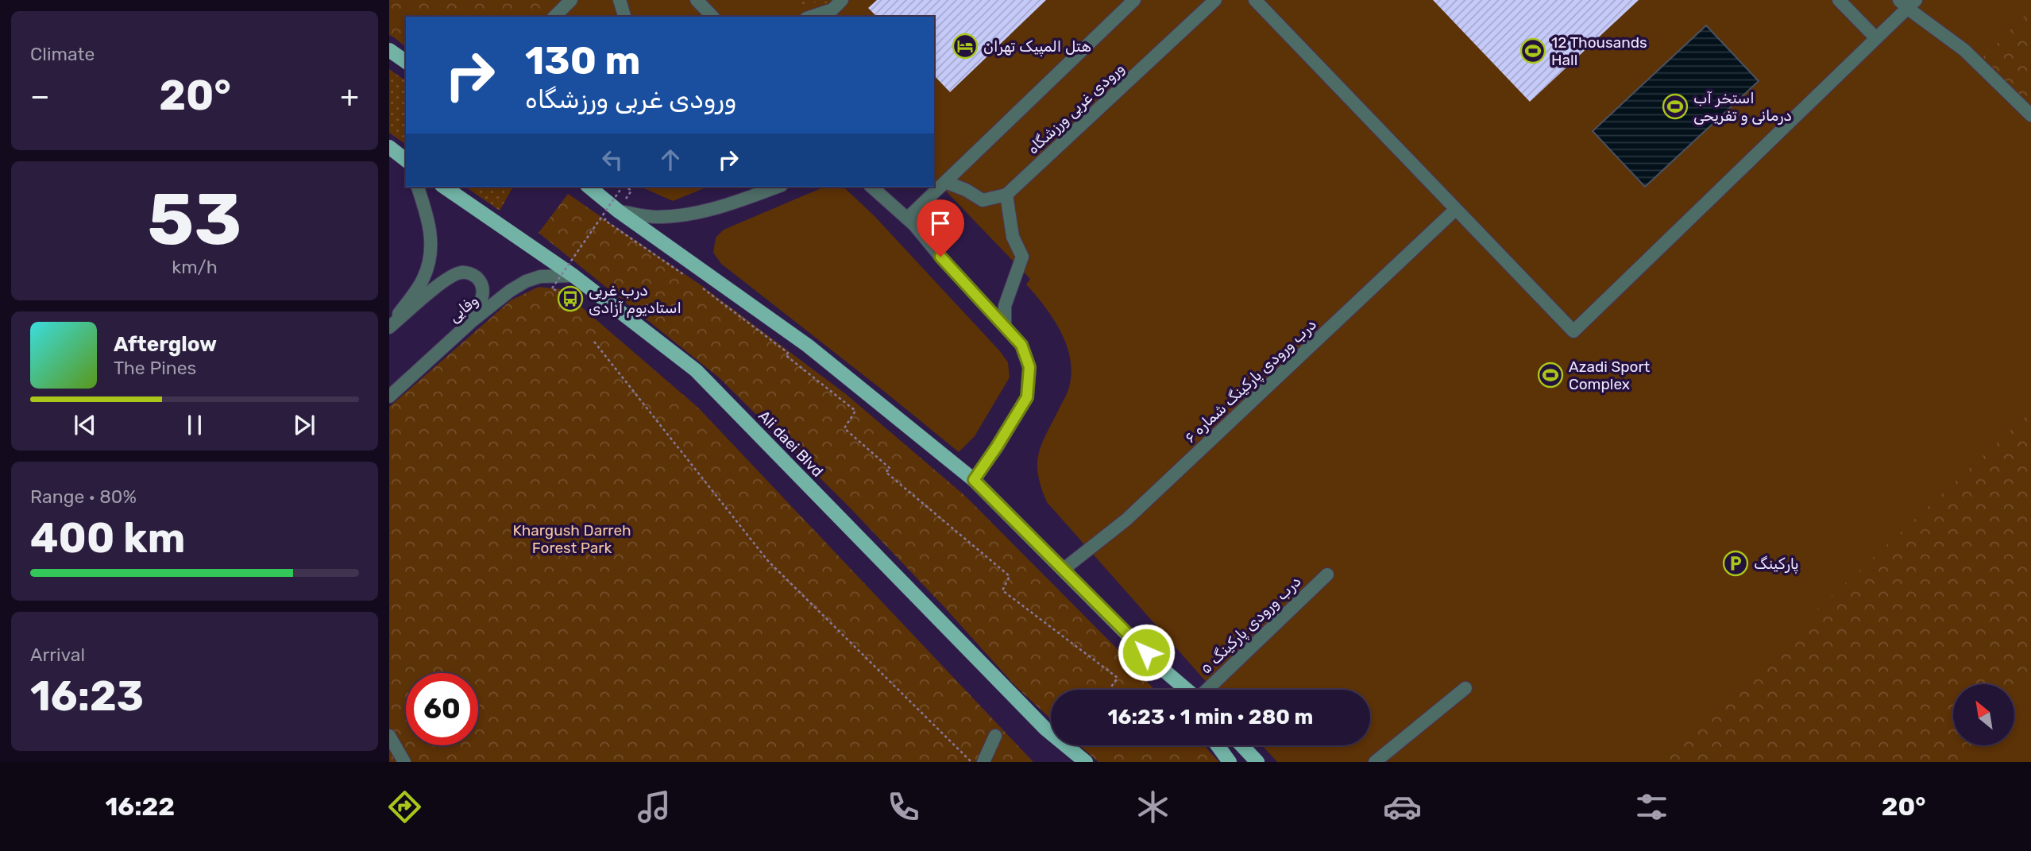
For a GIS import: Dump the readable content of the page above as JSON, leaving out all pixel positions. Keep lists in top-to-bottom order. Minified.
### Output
{"streets":{"main road":["Ali daei Blvd"],"street":["ورودی غربی ورزشگاه","وفایی","درب ورودی پارکینگ شماره ۶","درب ورودی پارکینگ ۵"]},"crossings":[["وفایی","Ali daei Blvd"]],"parks":["Khargush Darreh Forest Park"],"places":{"hotel":["هتل المپیک تهران"],"sports":["12 Thousands Hall","استخر آب درمانی و تفریحی","Azadi Sport Complex"],"bus stop":["درب غربی استادیوم آزادی"],"parking":["پارکینگ"]},"north":"top left","page":{"tile":["Climate",["53","km/h"],["Range · 80%","400 km"],["Arrival","16:23"]],"turn":["130 m","ورودی غربی ورزشگاه"],"heat":["−","20°","+"],"song":["Afterglow","The Pines"],"limit":"60","trip":"16:23 · 1 min · 280 m","tabs":["16:22","20°"]}}
